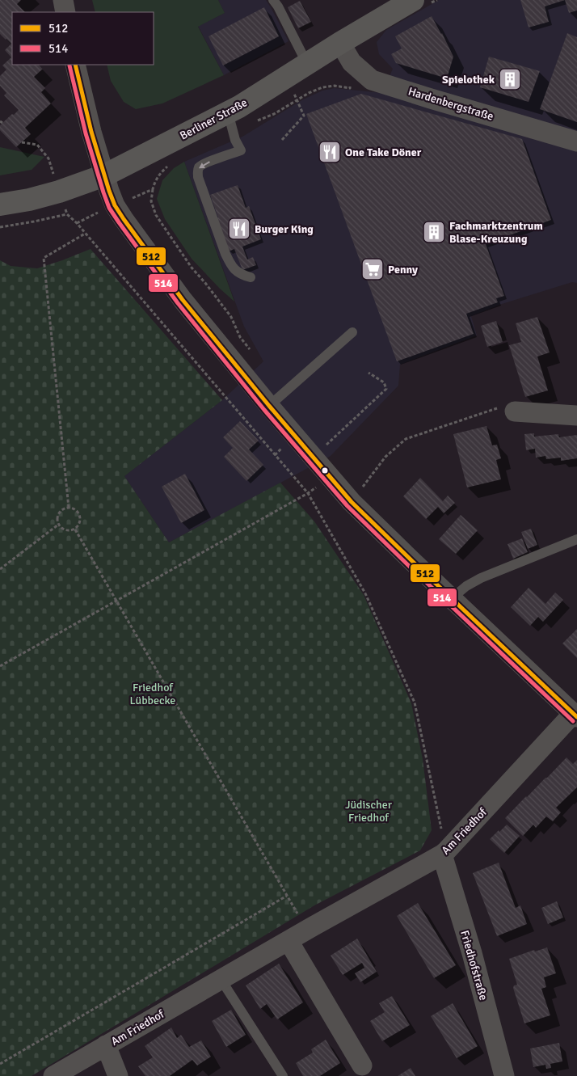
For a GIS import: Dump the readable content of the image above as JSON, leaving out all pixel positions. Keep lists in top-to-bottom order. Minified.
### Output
{"streets":{"main road":["Berliner Straße"],"street":["Hardenbergstraße","Am Friedhof","Friedhofstraße"]},"crossings":[["Hardenbergstraße","Berliner Straße"],["Am Friedhof","Friedhofstraße"]],"parks":["Friedhof Lübbecke","Jüdischer Friedhof"],"places":{"building":["Spielothek","Fachmarktzentrum Blase-Kreuzung"],"restaurant":["One Take Döner","Burger King"],"supermarket":["Penny"]},"lines":["transit line 512","transit line 514"],"legend":["512","514"]}
